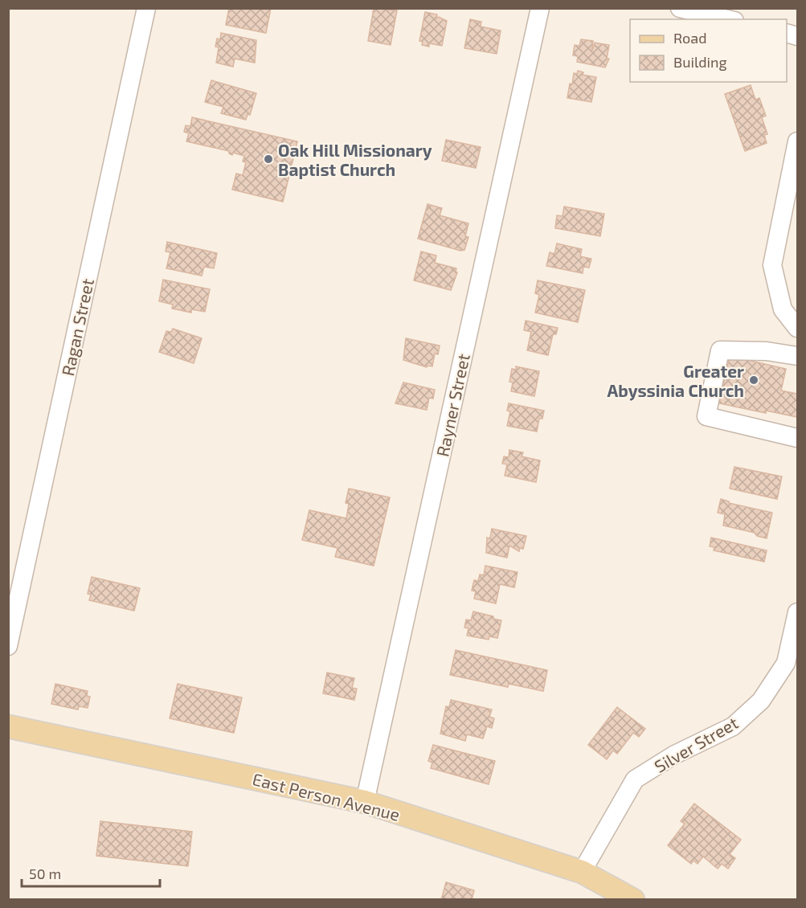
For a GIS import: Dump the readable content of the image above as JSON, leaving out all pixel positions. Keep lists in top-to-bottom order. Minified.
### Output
{"streets":{"main road":["East Person Avenue"],"street":["Ragan Street","Rayner Street","Silver Street"]},"crossings":[["Rayner Street","East Person Avenue"],["Silver Street","East Person Avenue"]],"places":["Oak Hill Missionary Baptist Church","Greater Abyssinia Church"],"legend":["Road","Building"],"scale_bar":"50 m"}
